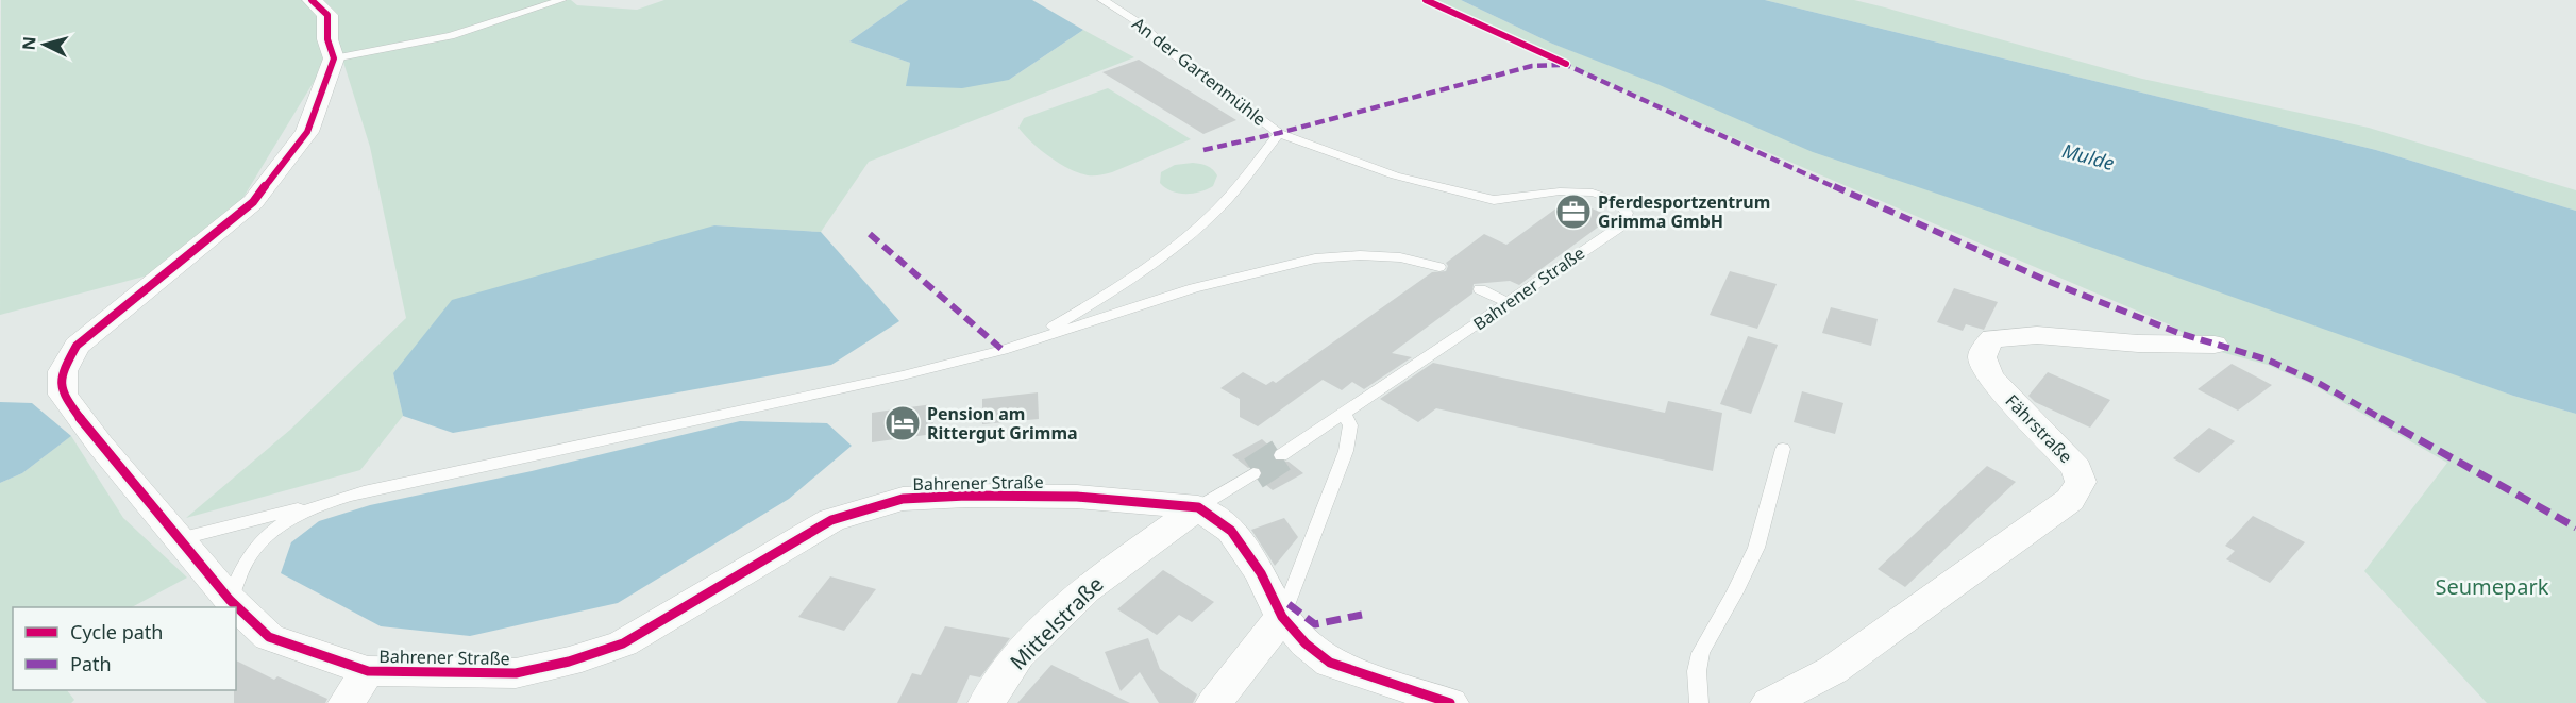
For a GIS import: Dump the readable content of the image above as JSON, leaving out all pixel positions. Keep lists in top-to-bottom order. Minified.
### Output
{"streets":{"street":["Bahrener Straße","Fährstraße","Mittelstraße"],"lane":["An der Gartenmühle"]},"crossings":[["An der Gartenmühle","Bahrener Straße"],["Bahrener Straße","Mittelstraße"]],"water":["Mulde"],"parks":["Seumepark"],"places":{"office":["Pferdesportzentrum Grimma GmbH"],"hotel":["Pension am Rittergut Grimma"]},"legend":["Cycle path","Path"],"north":"left"}
